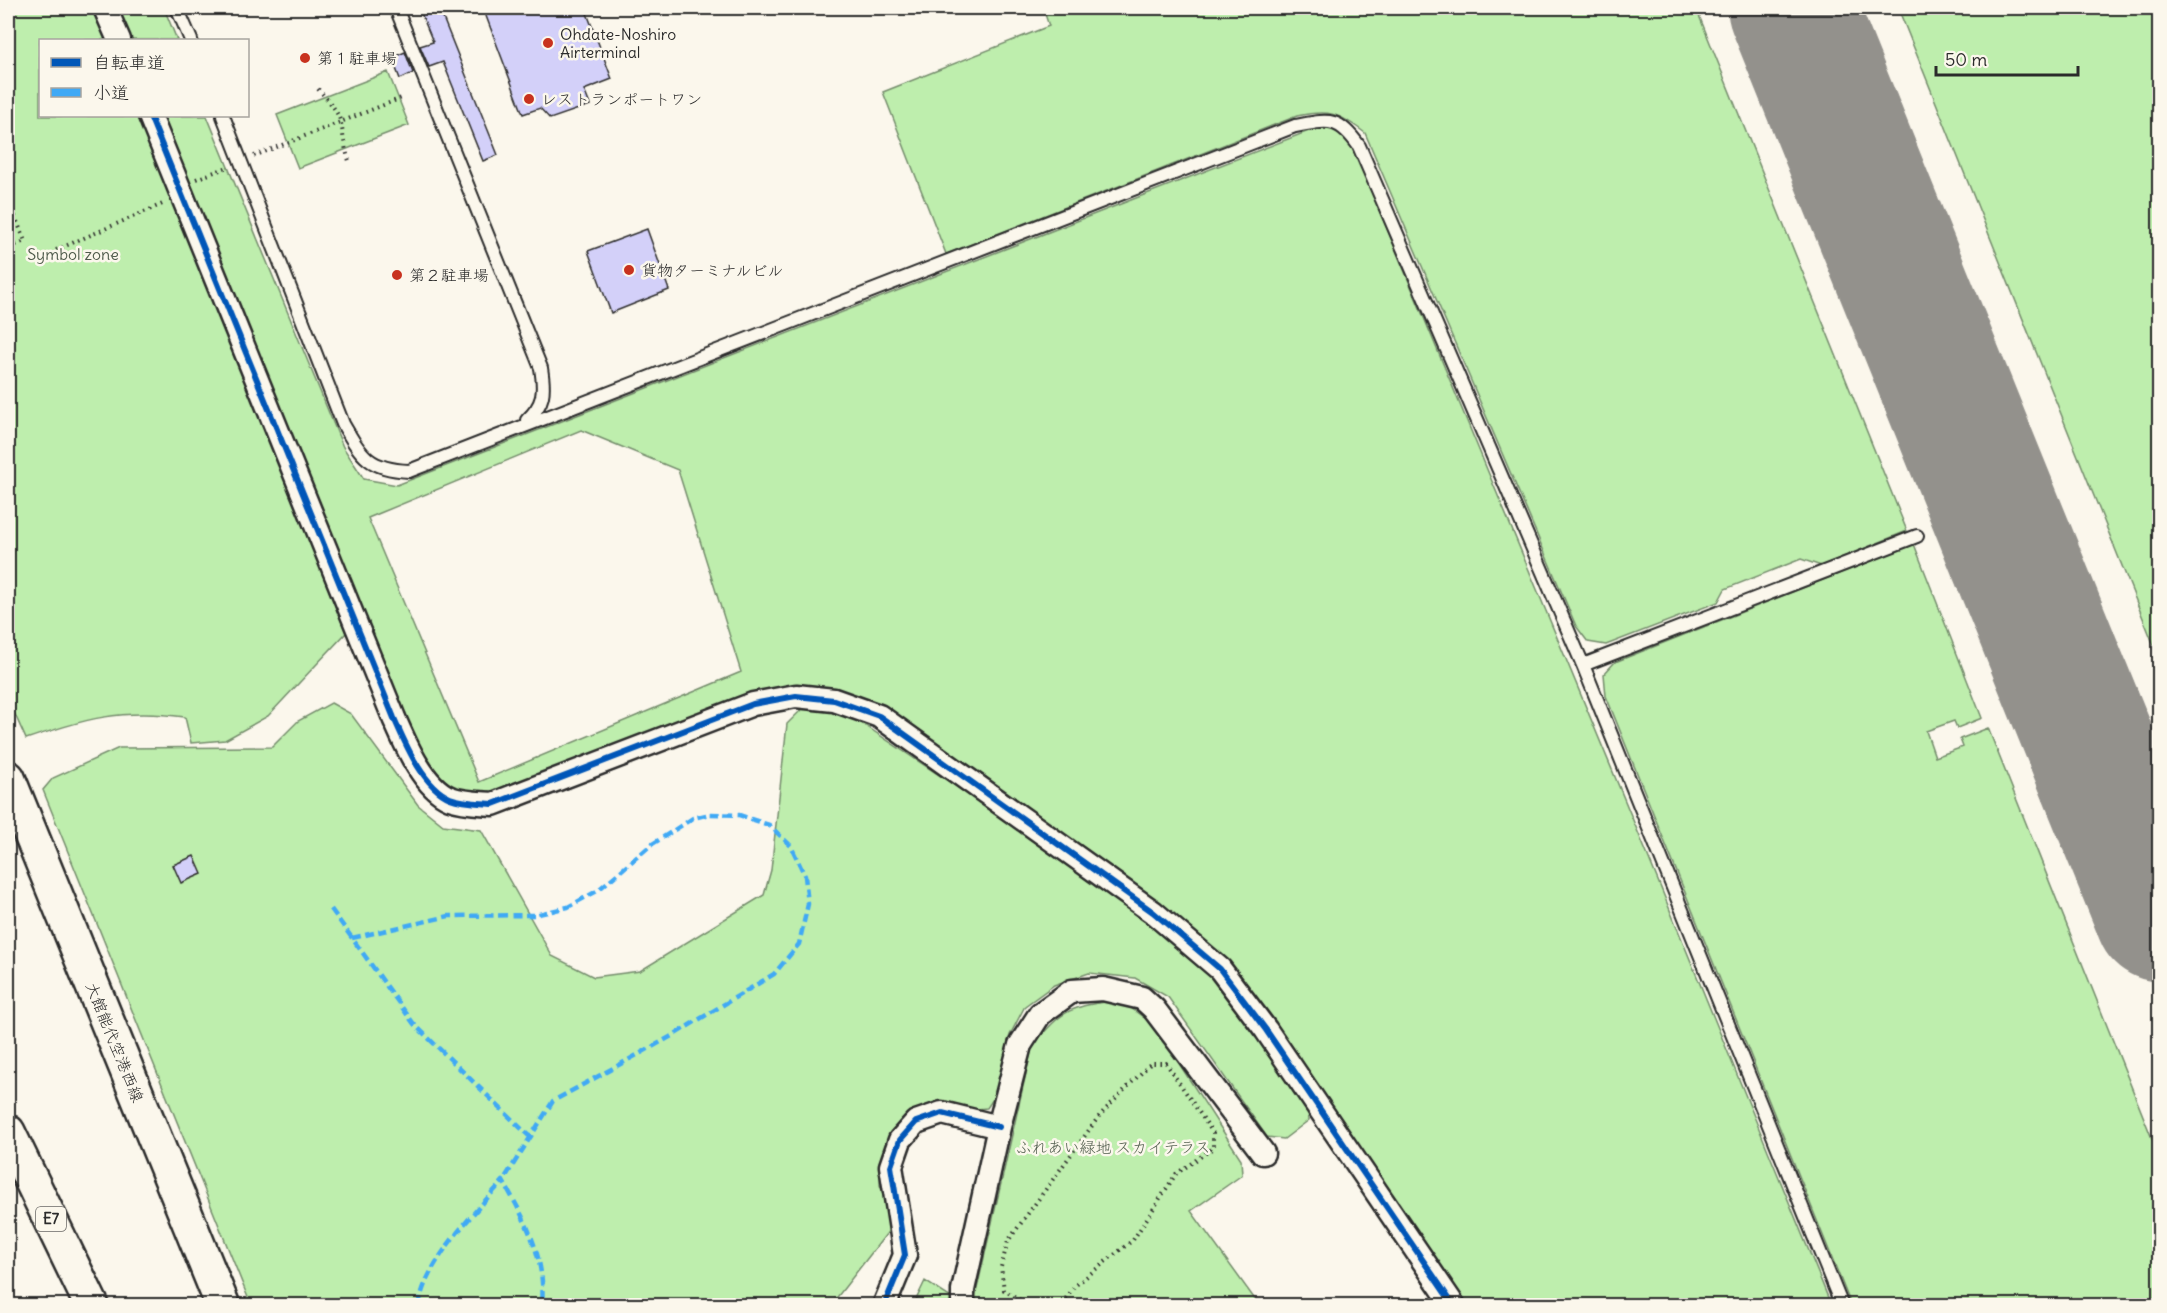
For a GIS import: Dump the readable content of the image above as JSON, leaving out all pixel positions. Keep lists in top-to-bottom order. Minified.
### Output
{"streets":{"main road":["大館能代空港西線","E7"]},"parks":["Symbol zone","ふれあい緑地 スカイテラス"],"places":["Ohdate-Noshiro Airterminal","第１駐車場","レストランポートワン","貨物ターミナルビル","第２駐車場"],"legend":["自転車道","小道"],"scale_bar":"50 m"}
